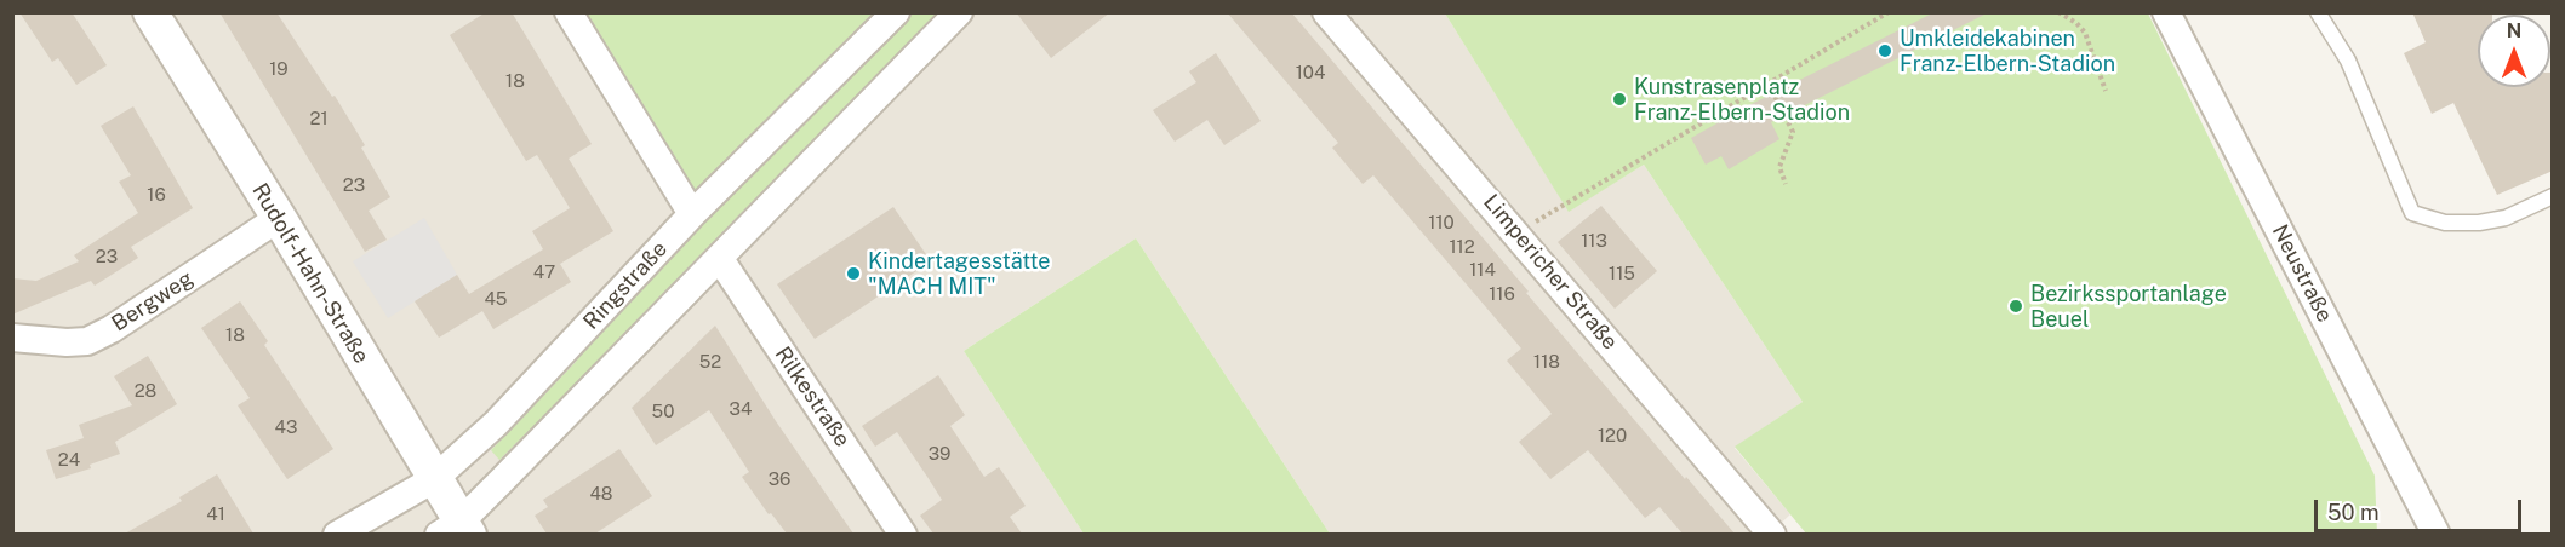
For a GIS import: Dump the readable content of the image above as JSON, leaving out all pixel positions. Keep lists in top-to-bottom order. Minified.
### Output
{"streets":{"street":["Limpericher Straße","Rudolf-Hahn-Straße","Neustraße","Ringstraße","Bergweg","Rilkestraße"]},"crossings":[["Rudolf-Hahn-Straße","Ringstraße"],["Rudolf-Hahn-Straße","Bergweg"]],"places":["Umkleidekabinen Franz-Elbern-Stadion","Kunstrasenplatz Franz-Elbern-Stadion","Kindertagesstätte \"MACH MIT\"","Bezirkssportanlage Beuel"],"house_numbers":["19","104","18","21","23","16","110","113","112","23","114","47","115","116","45","18","52","118","28","34","50","43","120","39","24","36","48","41"],"scale_bar":"50 m","north":"top"}
